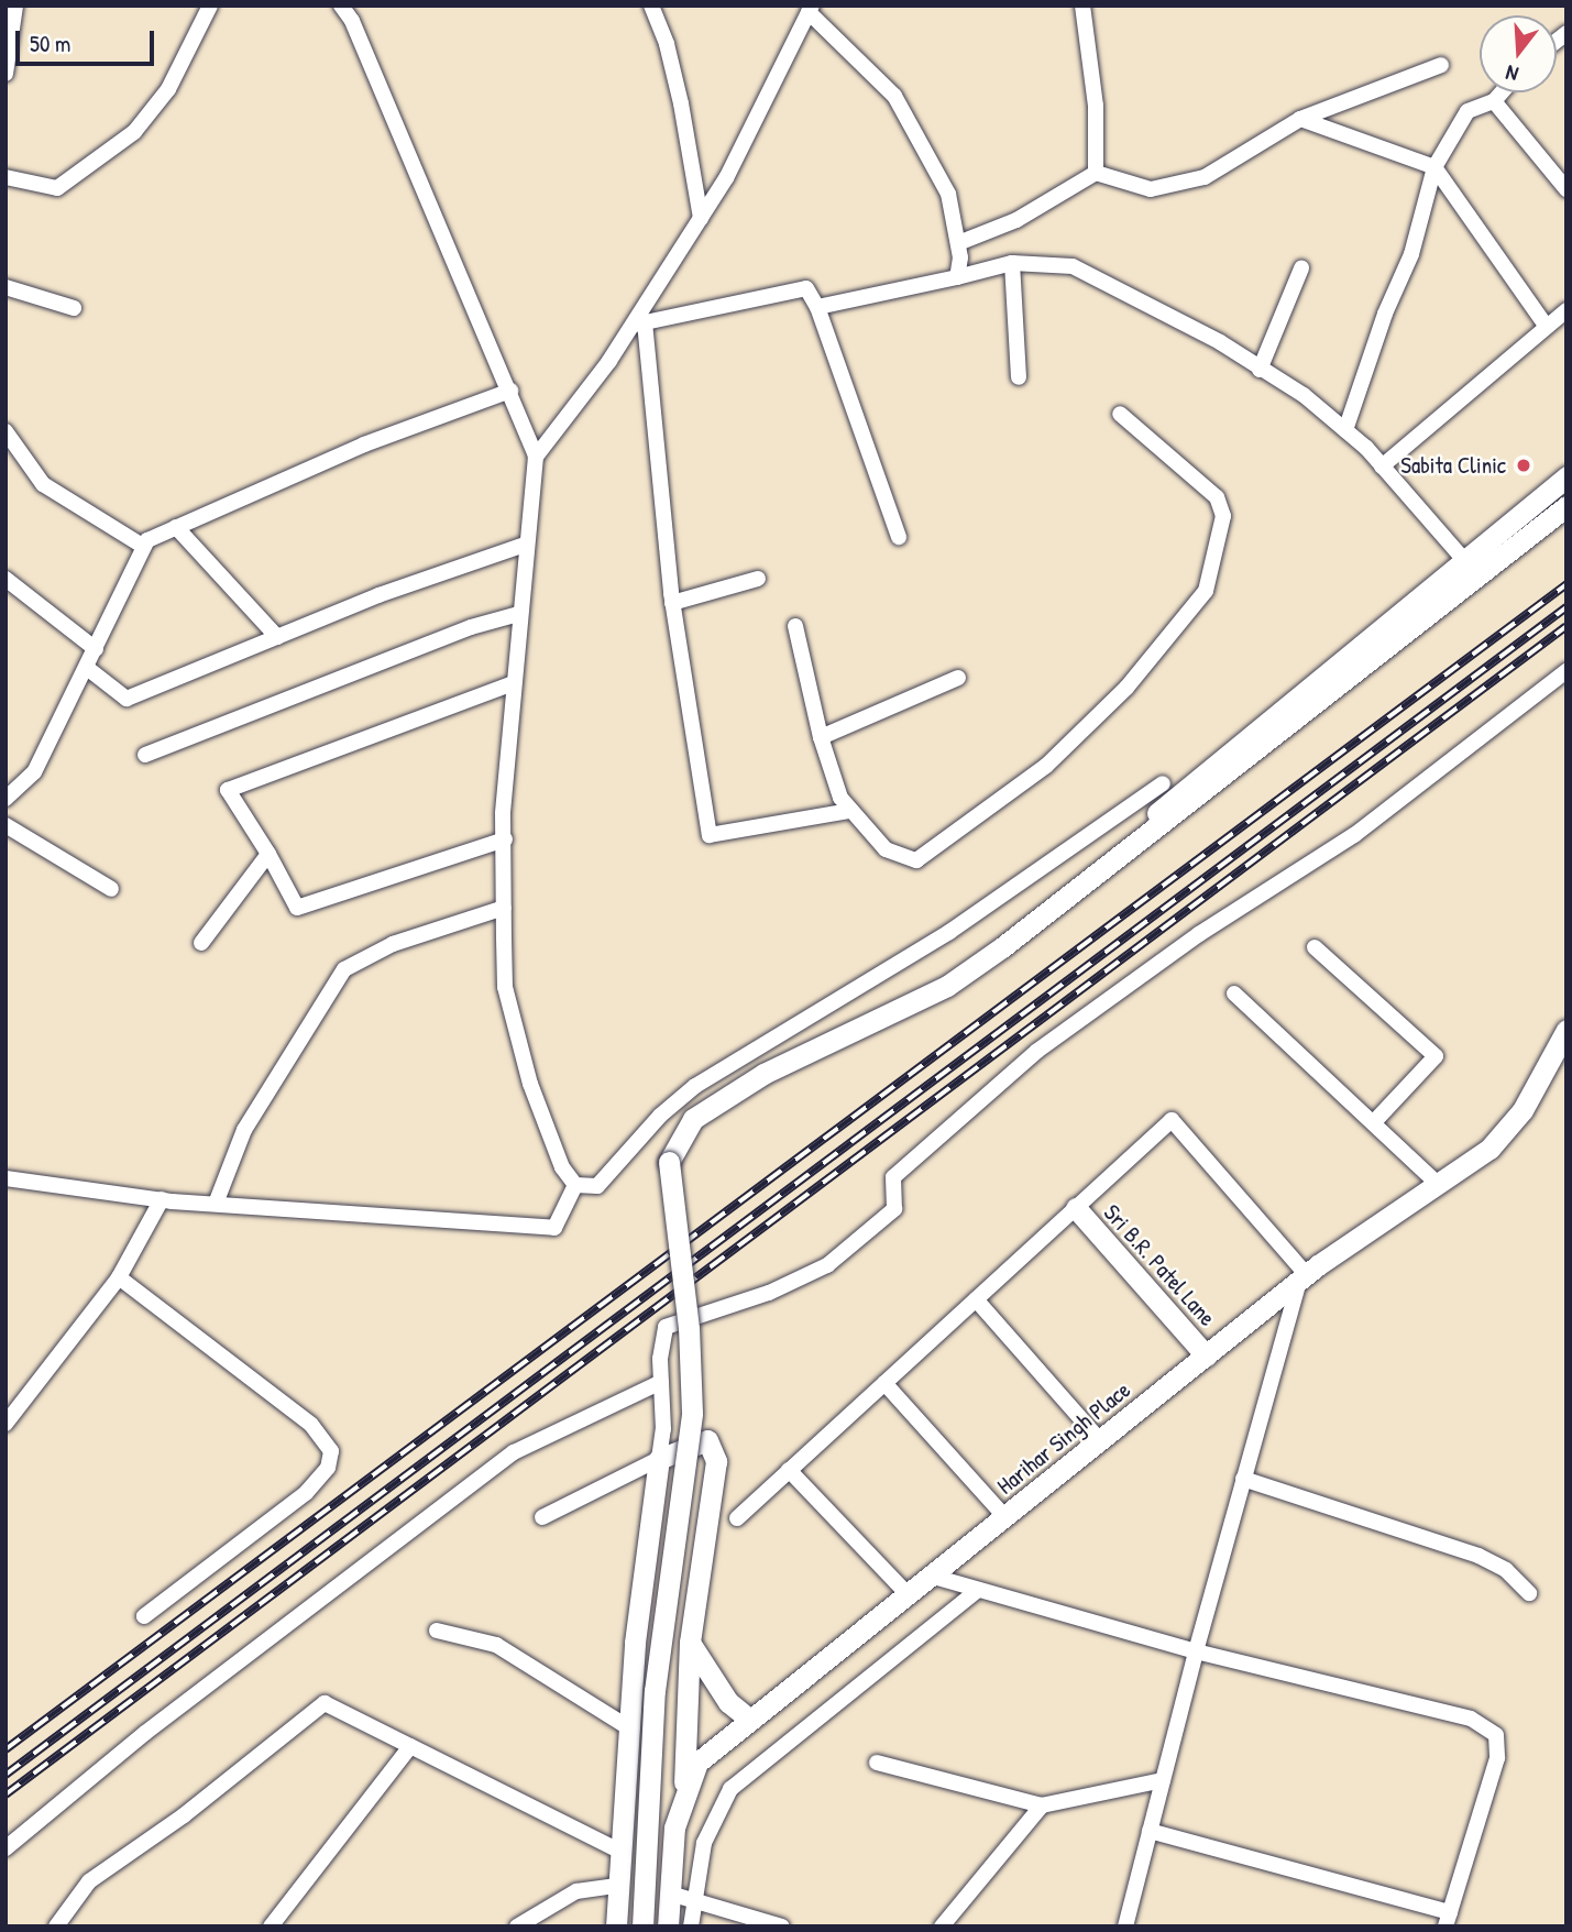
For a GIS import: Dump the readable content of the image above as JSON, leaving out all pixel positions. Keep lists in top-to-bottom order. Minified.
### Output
{"streets":{"street":["Sri B.R. Patel Lane","Harihar Singh Place"]},"crossings":[["Sri B.R. Patel Lane","Harihar Singh Place"]],"places":["Sabita Clinic"],"scale_bar":"50 m","north":"bottom"}
